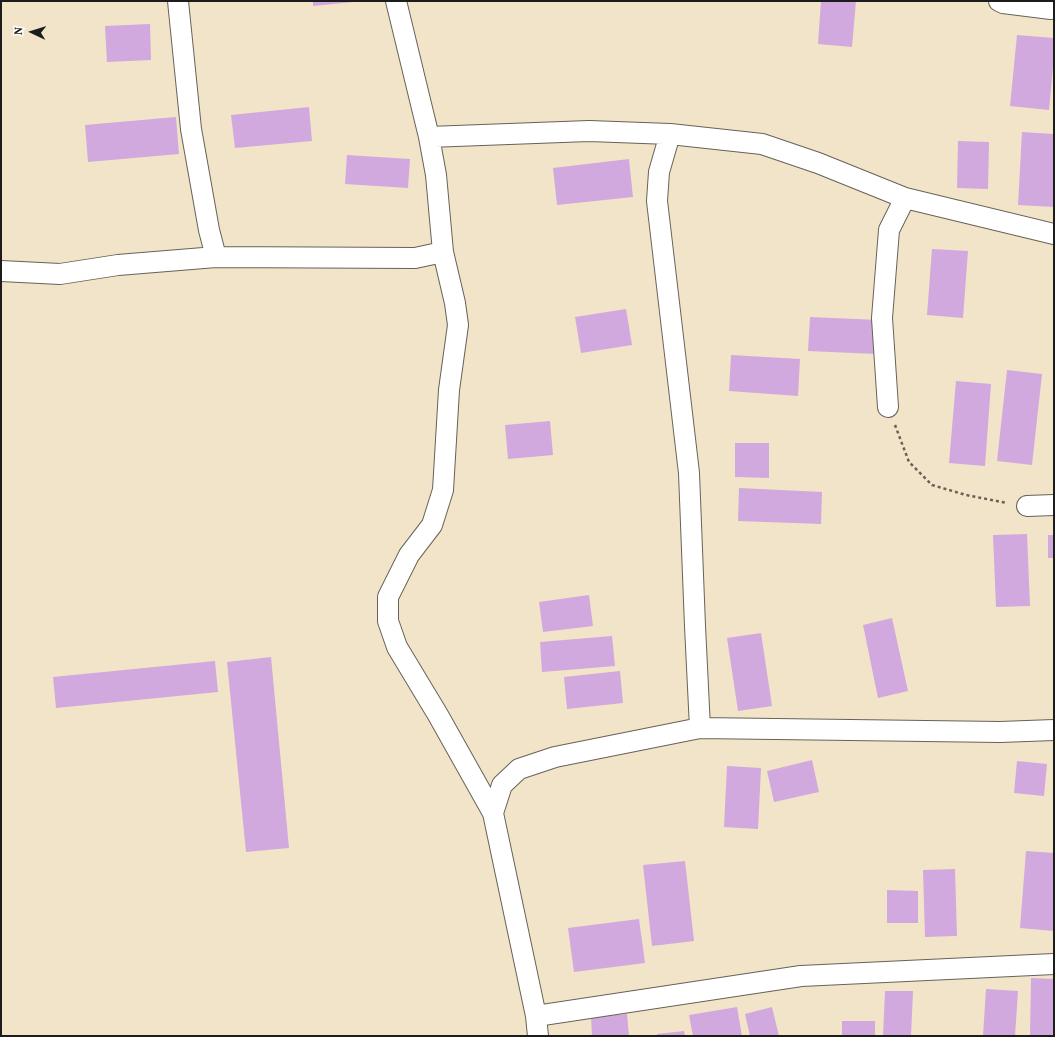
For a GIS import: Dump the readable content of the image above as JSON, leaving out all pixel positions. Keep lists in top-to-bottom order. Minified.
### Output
{"north":"left"}
